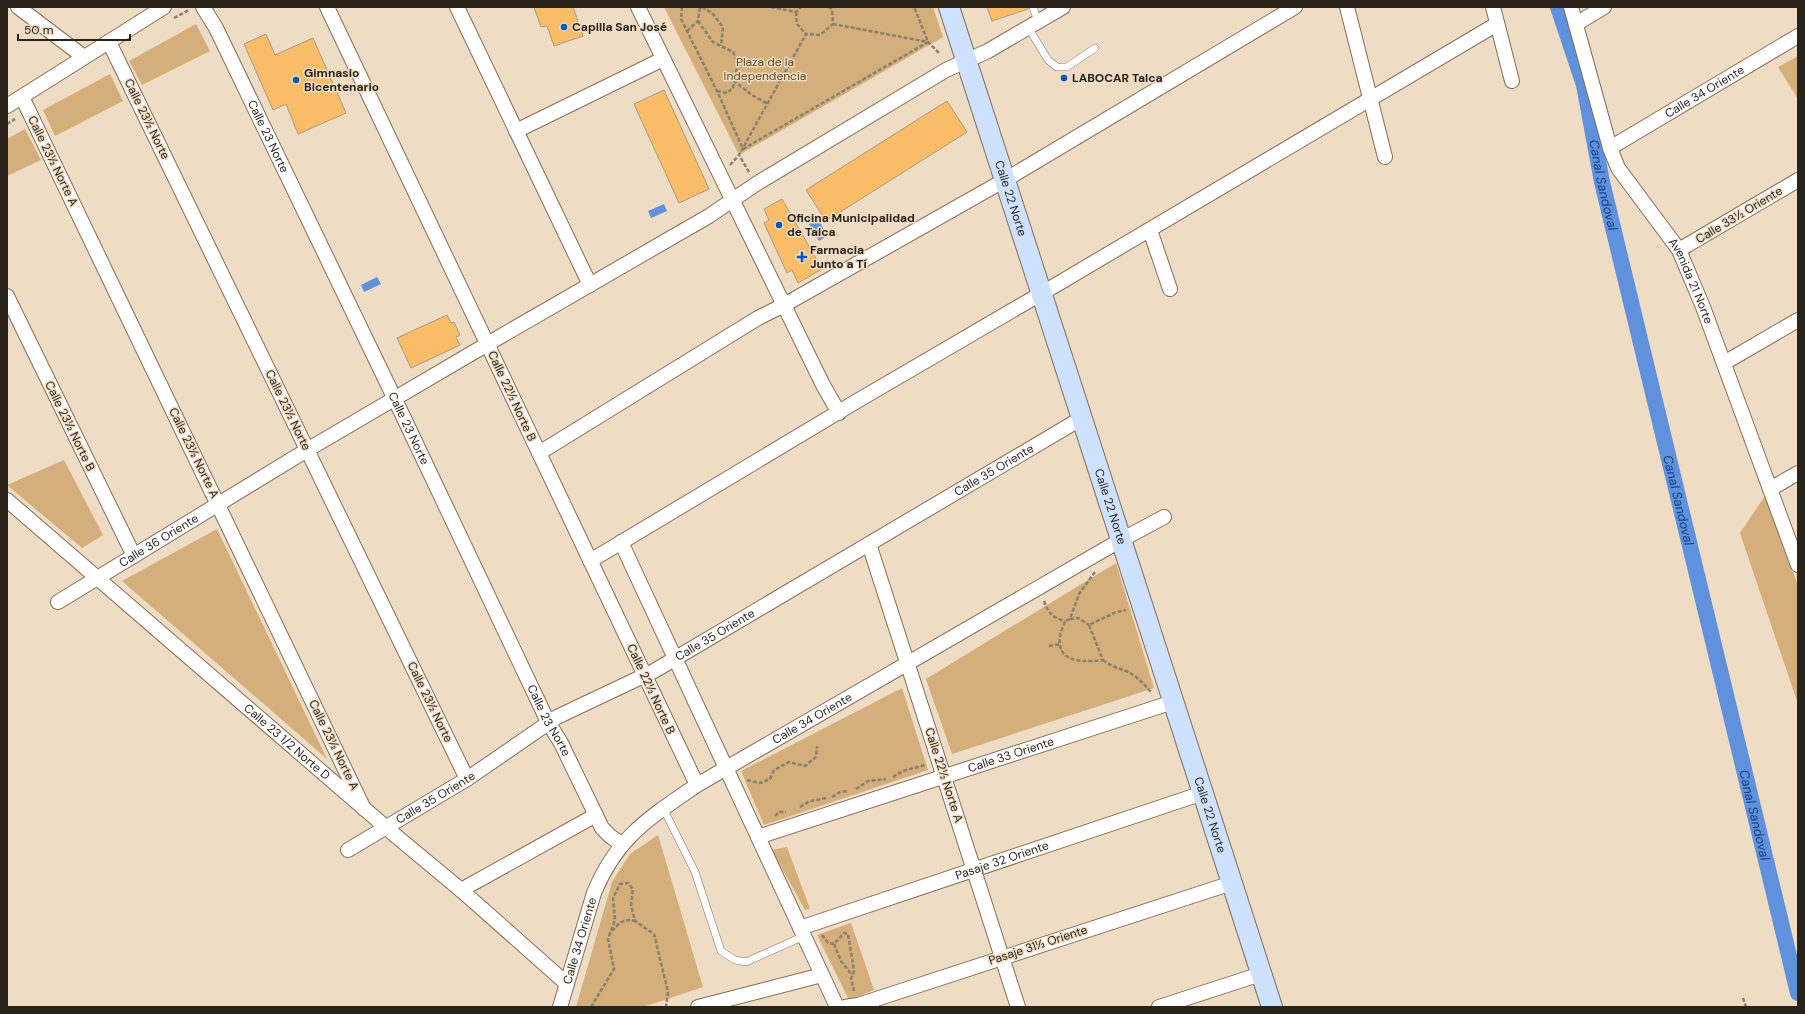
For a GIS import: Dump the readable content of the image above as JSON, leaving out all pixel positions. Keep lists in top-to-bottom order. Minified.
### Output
{"streets":{"street":["Calle 34 Oriente","Calle 23½ Norte","Calle 23 Norte","Calle 23½ Norte A","Calle 22 Norte","Calle 33½ Oriente","Avenida 21 Norte","Calle 22½ Norte B","Calle 23½ Norte B","Calle 35 Oriente","Calle 36 Oriente","Calle 23 1/2 Norte D","Calle 33 Oriente","Calle 22½ Norte A","Pasaje 32 Oriente","Pasaje 31½ Oriente"]},"crossings":[["Calle 34 Oriente","Calle 23 Norte"],["Calle 34 Oriente","Calle 22 Norte"],["Calle 34 Oriente","Avenida 21 Norte"],["Calle 34 Oriente","Calle 22½ Norte B"],["Calle 34 Oriente","Calle 23 1/2 Norte D"],["Calle 34 Oriente","Calle 22½ Norte A"],["Calle 23½ Norte","Calle 35 Oriente"],["Calle 23½ Norte","Calle 36 Oriente"],["Calle 23 Norte","Calle 35 Oriente"],["Calle 23 Norte","Calle 36 Oriente"],["Calle 23½ Norte A","Calle 36 Oriente"],["Calle 23½ Norte A","Calle 23 1/2 Norte D"],["Calle 22 Norte","Calle 35 Oriente"],["Calle 22 Norte","Calle 36 Oriente"],["Calle 22 Norte","Calle 33 Oriente"],["Calle 22 Norte","Pasaje 32 Oriente"],["Calle 22 Norte","Pasaje 31½ Oriente"],["Calle 33½ Oriente","Avenida 21 Norte"],["Calle 22½ Norte B","Calle 35 Oriente"],["Calle 22½ Norte B","Calle 36 Oriente"],["Calle 23½ Norte B","Calle 36 Oriente"],["Calle 35 Oriente","Calle 23 1/2 Norte D"],["Calle 35 Oriente","Calle 22½ Norte A"],["Calle 36 Oriente","Calle 23 1/2 Norte D"],["Calle 33 Oriente","Calle 22½ Norte A"],["Calle 22½ Norte A","Pasaje 32 Oriente"],["Calle 22½ Norte A","Pasaje 31½ Oriente"]],"water":["Canal Sandoval"],"parks":["Plaza de la Independencia"],"places":{"other":["Capilla San José","LABOCAR Talca","Gimnasio Bicentenario","Oficina Municipalidad de Talca"],"health":["Farmacia Junto a Tí"]},"scale_bar":"50 m"}
